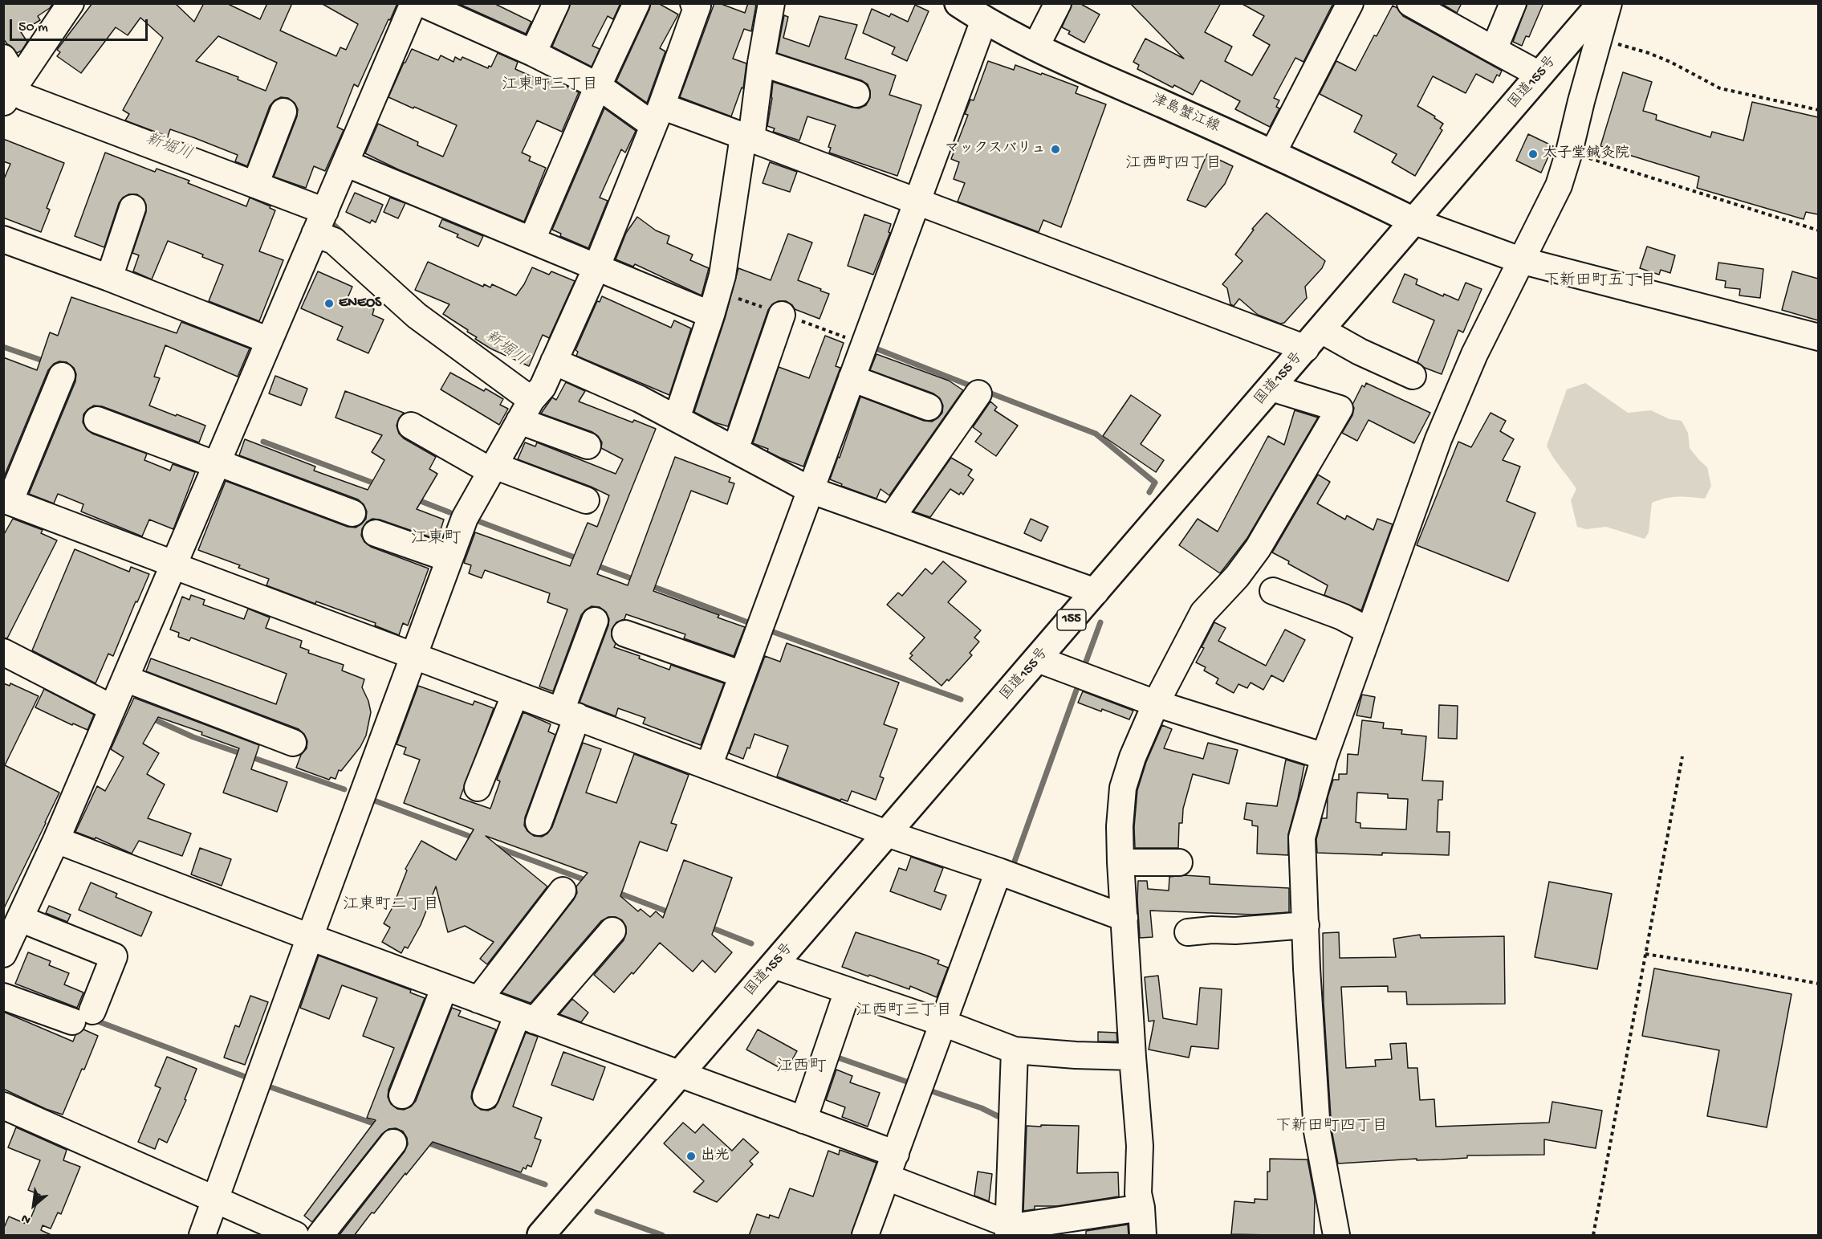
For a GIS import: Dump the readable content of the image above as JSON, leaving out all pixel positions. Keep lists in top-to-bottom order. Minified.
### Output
{"streets":{"main road":["国道155号","津島蟹江線","155"]},"crossings":[["国道155号","津島蟹江線"]],"districts":["江東町三丁目","江西町四丁目","下新田町五丁目","江東町","江東町二丁目","江西町三丁目","江西町","下新田町四丁目"],"water":["新堀川"],"places":["マックスバリュ","太子堂鍼灸院","ENEOS","出光"],"scale_bar":"50 m","north":"bottom left"}
